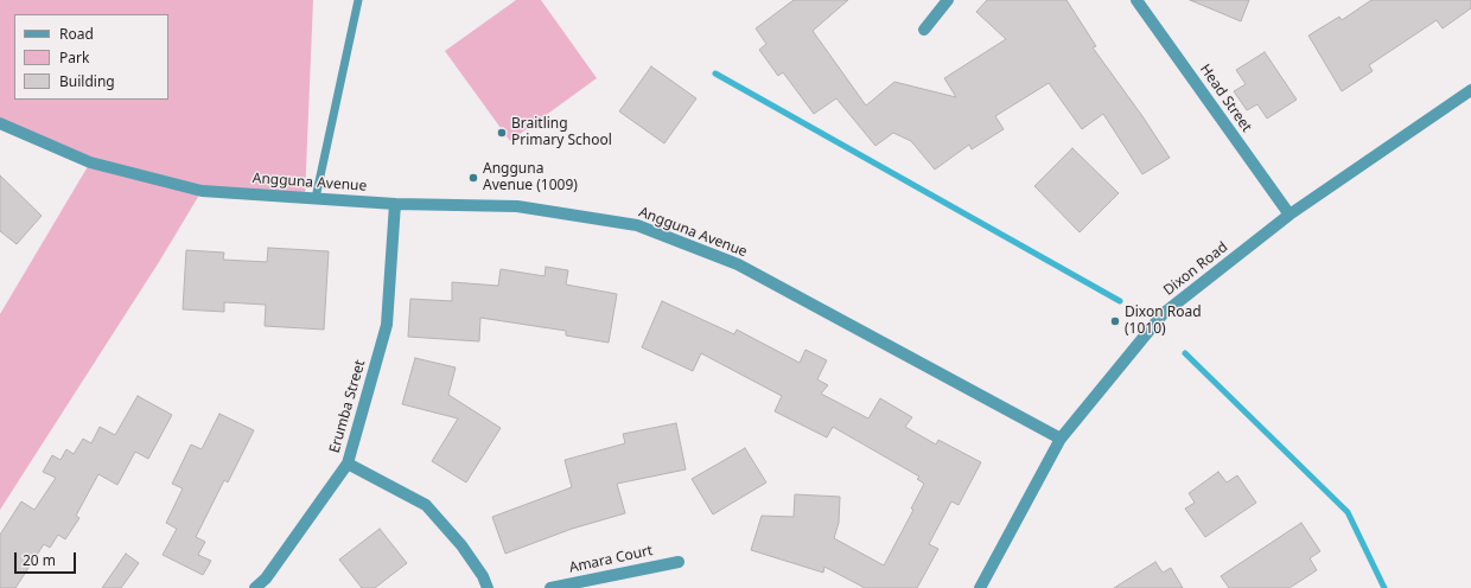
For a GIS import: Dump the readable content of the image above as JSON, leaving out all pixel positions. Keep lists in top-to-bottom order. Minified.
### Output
{"streets":{"street":["Head Street","Angguna Avenue","Dixon Road","Erumba Street","Amara Court"]},"crossings":[["Head Street","Dixon Road"],["Angguna Avenue","Dixon Road"],["Angguna Avenue","Erumba Street"]],"places":["Braitling Primary School","Angguna Avenue (1009)","Dixon Road (1010)"],"legend":["Road","Park","Building"],"scale_bar":"20 m"}
